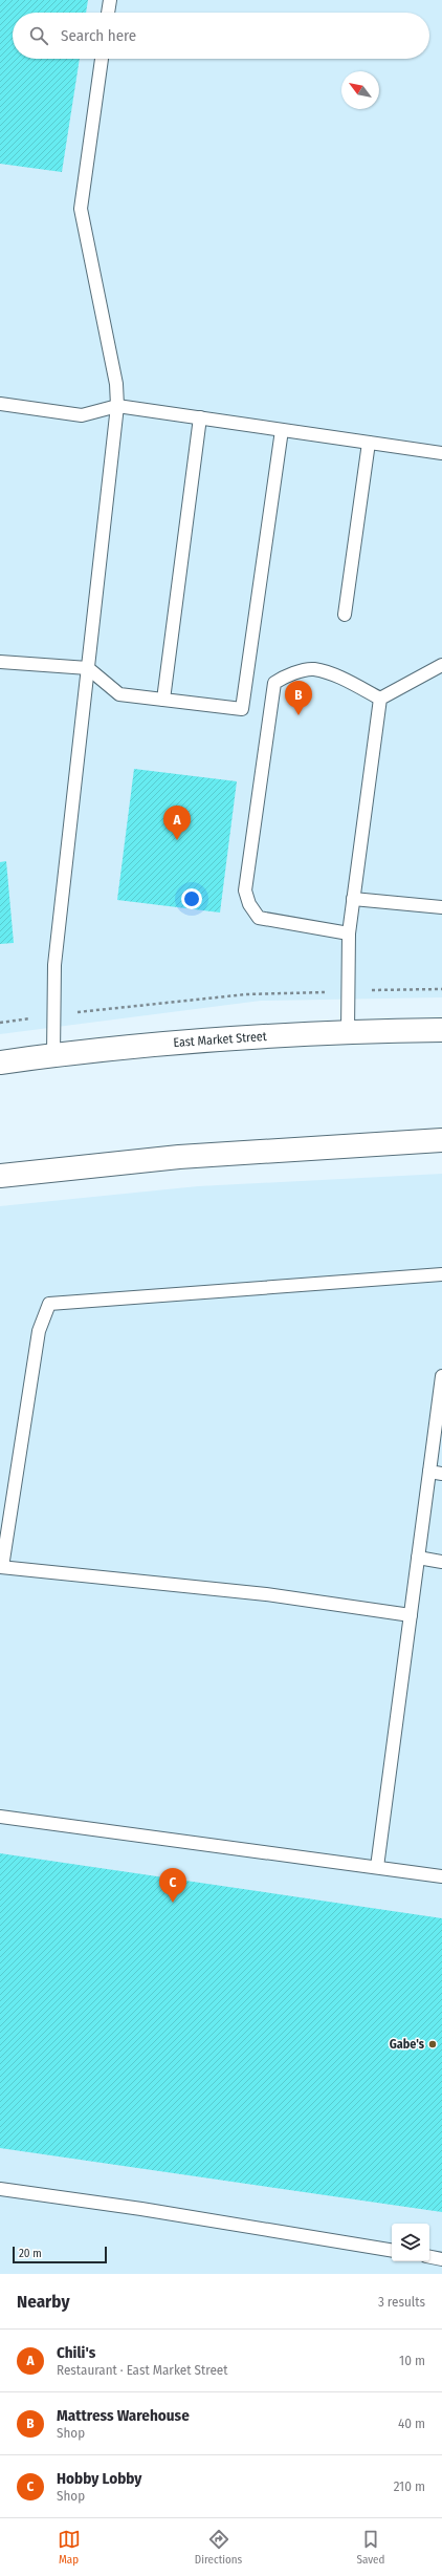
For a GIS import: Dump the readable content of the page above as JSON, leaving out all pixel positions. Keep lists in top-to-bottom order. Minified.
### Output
{"streets":{"highway":["East Market Street"]},"places":["Gabe's"],"scale_bar":"20 m","north":"top left","page":{"search":"Search here","pins":["B","A","C"],"scale":"20 m","heading":["Nearby","3 results"],"list":[{"mark":"A","name":"Chili's","note":"Restaurant · East Market Street","value":"10 m"},{"mark":"B","name":"Mattress Warehouse","note":"Shop","value":"40 m"},{"mark":"C","name":"Hobby Lobby","note":"Shop","value":"210 m"}],"nav":["Map","Directions","Saved"]}}
